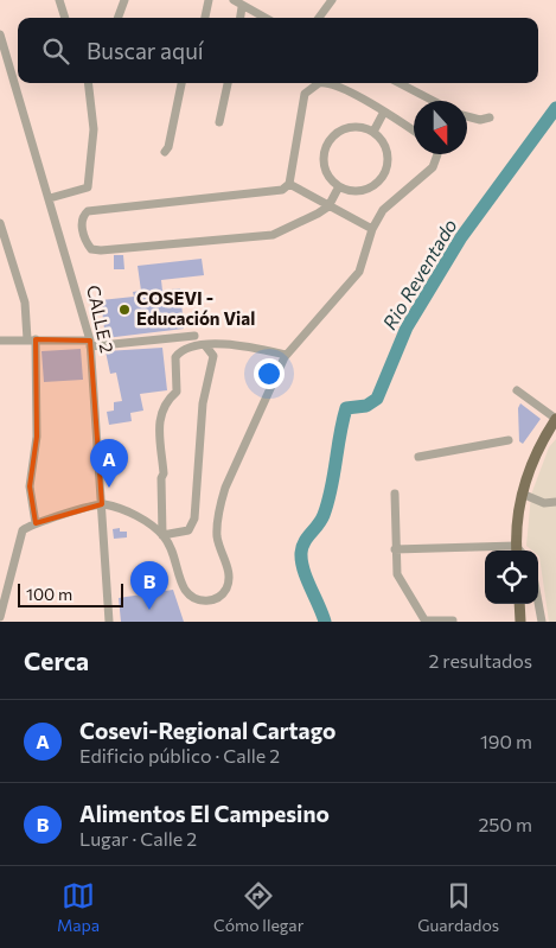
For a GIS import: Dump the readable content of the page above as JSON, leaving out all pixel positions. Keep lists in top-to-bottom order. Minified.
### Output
{"streets":{"street":["CALLE 2"]},"water":["Rio Reventado"],"places":["COSEVI - Educación Vial"],"scale_bar":"100 m","north":"bottom","page":{"search":"Buscar aquí","pins":["A","B"],"scale":"100 m","heading":["Cerca","2 resultados"],"list":[{"mark":"A","name":"Cosevi-Regional Cartago","note":"Edificio público · Calle 2","value":"190 m"},{"mark":"B","name":"Alimentos El Campesino","note":"Lugar · Calle 2","value":"250 m"}],"nav":["Mapa","Cómo llegar","Guardados"]}}
